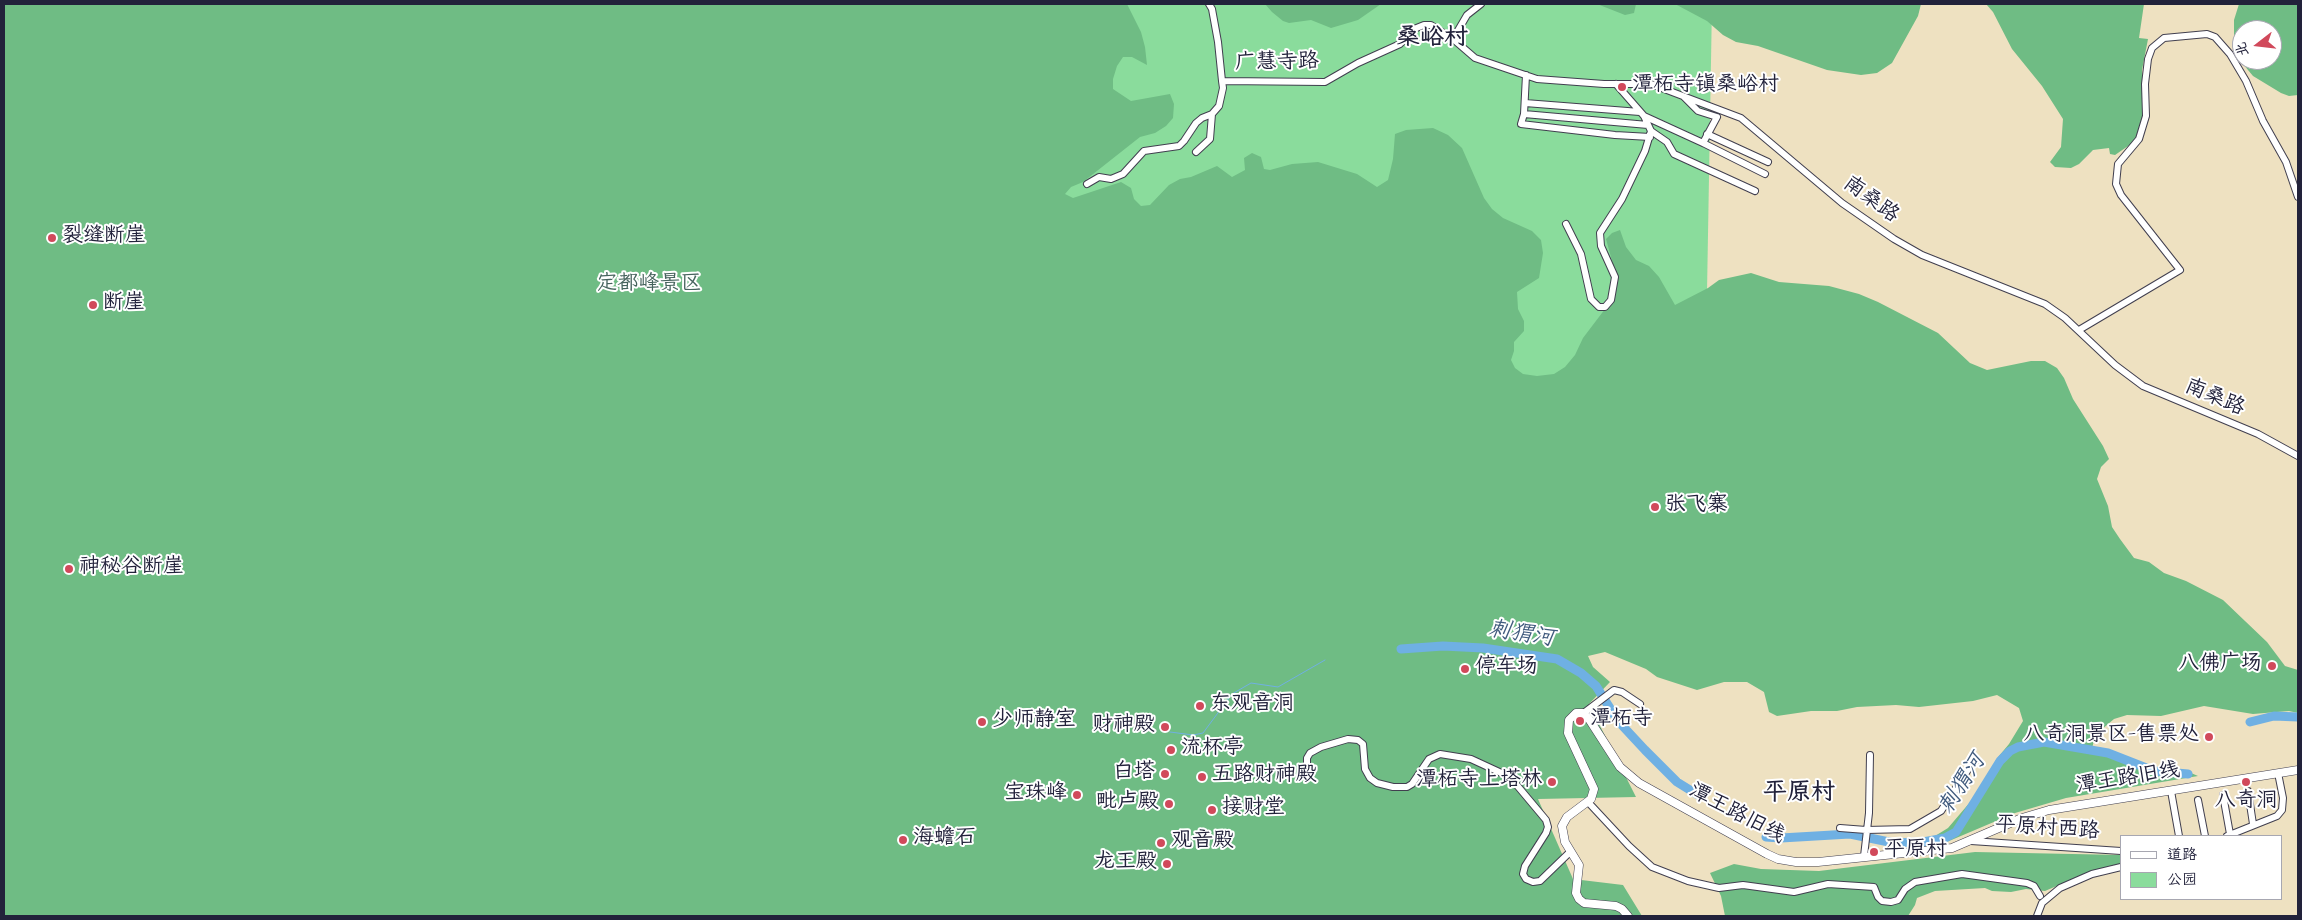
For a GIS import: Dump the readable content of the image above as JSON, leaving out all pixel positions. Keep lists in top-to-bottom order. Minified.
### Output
{"streets":{"main road":["潭王路旧线"],"street":["广慧寺路","南桑路","平原村西路"]},"crossings":[["广慧寺路","南桑路"],["潭王路旧线","平原村西路"]],"districts":["桑峪村","平原村"],"water":["刺猬河"],"parks":["定都峰景区"],"places":["潭柘寺镇桑峪村","裂缝断崖","断崖","张飞寨","神秘谷断崖","八佛广场","停车场","东观音洞","潭柘寺","少师静室","财神殿","八奇洞景区-售票处","流杯亭","白塔","五路财神殿","潭柘寺上塔林","八奇洞","宝珠峰","毗卢殿","接财堂","海蟾石","观音殿","平原村","龙王殿"],"legend":["道路","公园"],"north":"left"}
